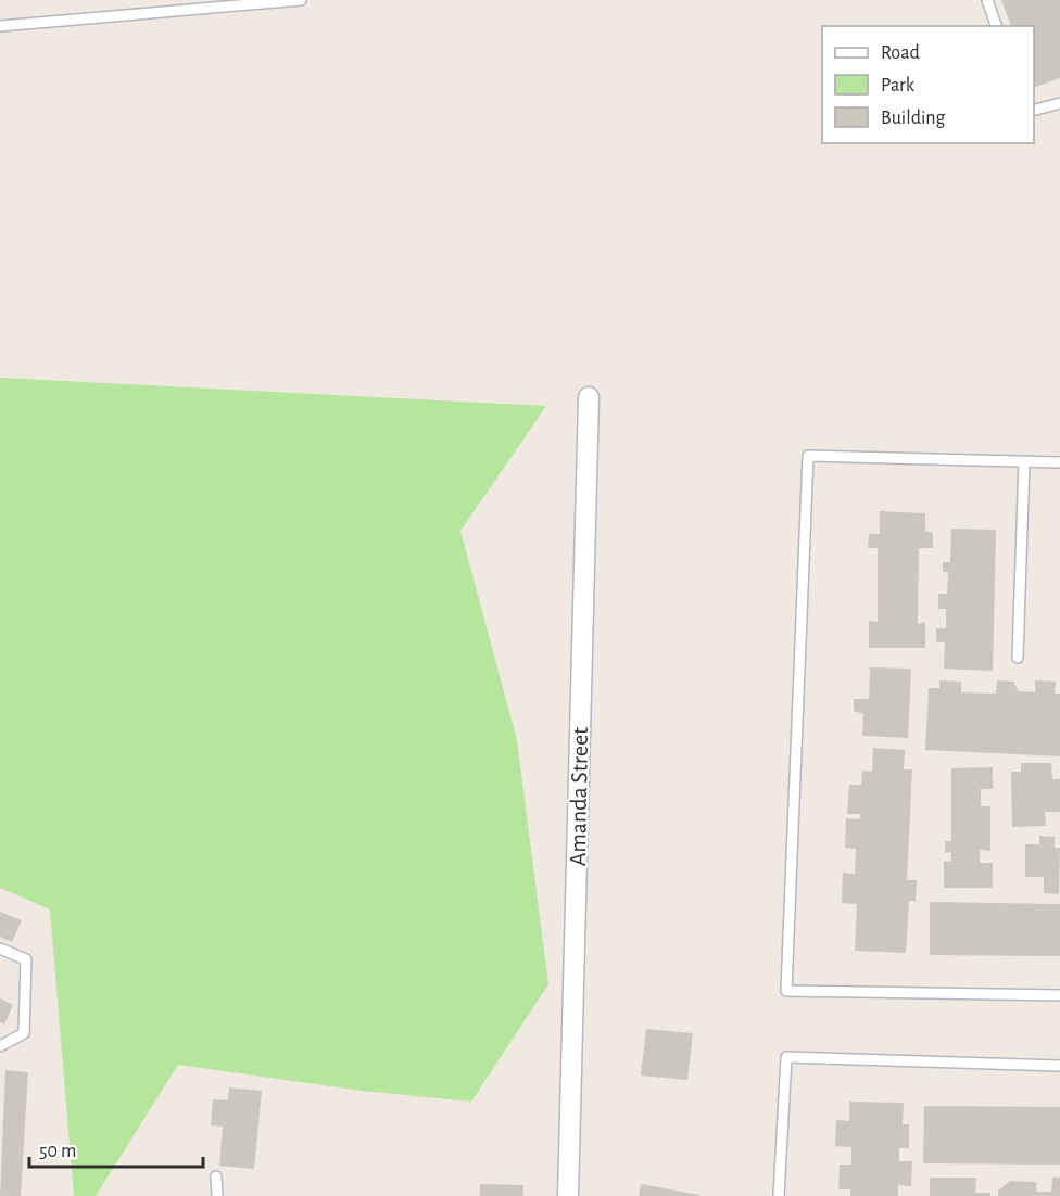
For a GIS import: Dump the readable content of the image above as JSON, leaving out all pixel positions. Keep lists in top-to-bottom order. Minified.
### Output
{"streets":{"street":["Amanda Street"]},"legend":["Road","Park","Building"],"scale_bar":"50 m"}
